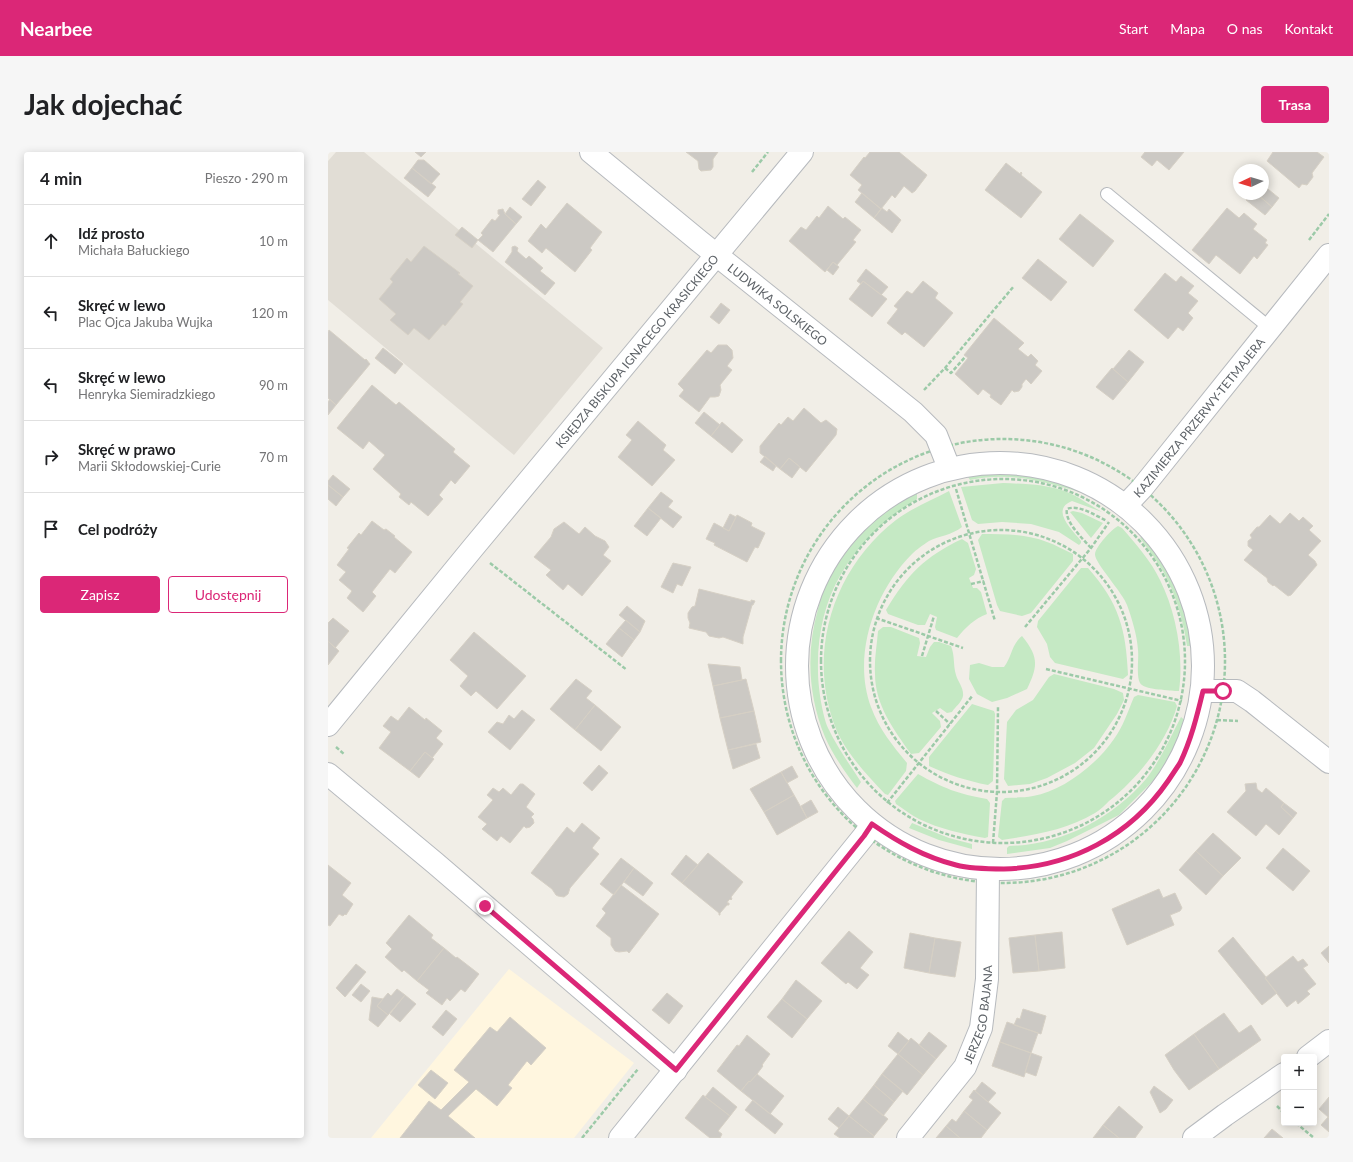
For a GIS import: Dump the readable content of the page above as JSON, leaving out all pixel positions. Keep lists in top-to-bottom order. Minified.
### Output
{"streets":{"street":["LUDWIKA SOLSKIEGO","KSIĘDZA BISKUPA IGNACEGO KRASICKIEGO","KAZIMIERZA PRZERWY-TETMAJERA","JERZEGO BAJANA"]},"crossings":[["LUDWIKA SOLSKIEGO","KSIĘDZA BISKUPA IGNACEGO KRASICKIEGO"]],"north":"left","page":{"header":"Nearbee","nav":["Start","Mapa","O nas","Kontakt"],"buttons":["Trasa",["Zapisz","Udostępnij"]],"title":"Jak dojechać","heading":["4 min","Pieszo · 290 m"],"list":[["Idź prosto","Michała Bałuckiego","10 m"],["Skręć w lewo","Plac Ojca Jakuba Wujka","120 m"],["Skręć w lewo","Henryka Siemiradzkiego","90 m"],["Skręć w prawo","Marii Skłodowskiej-Curie","70 m"],"Cel podróży"],"map_buttons":["+","−"]}}
